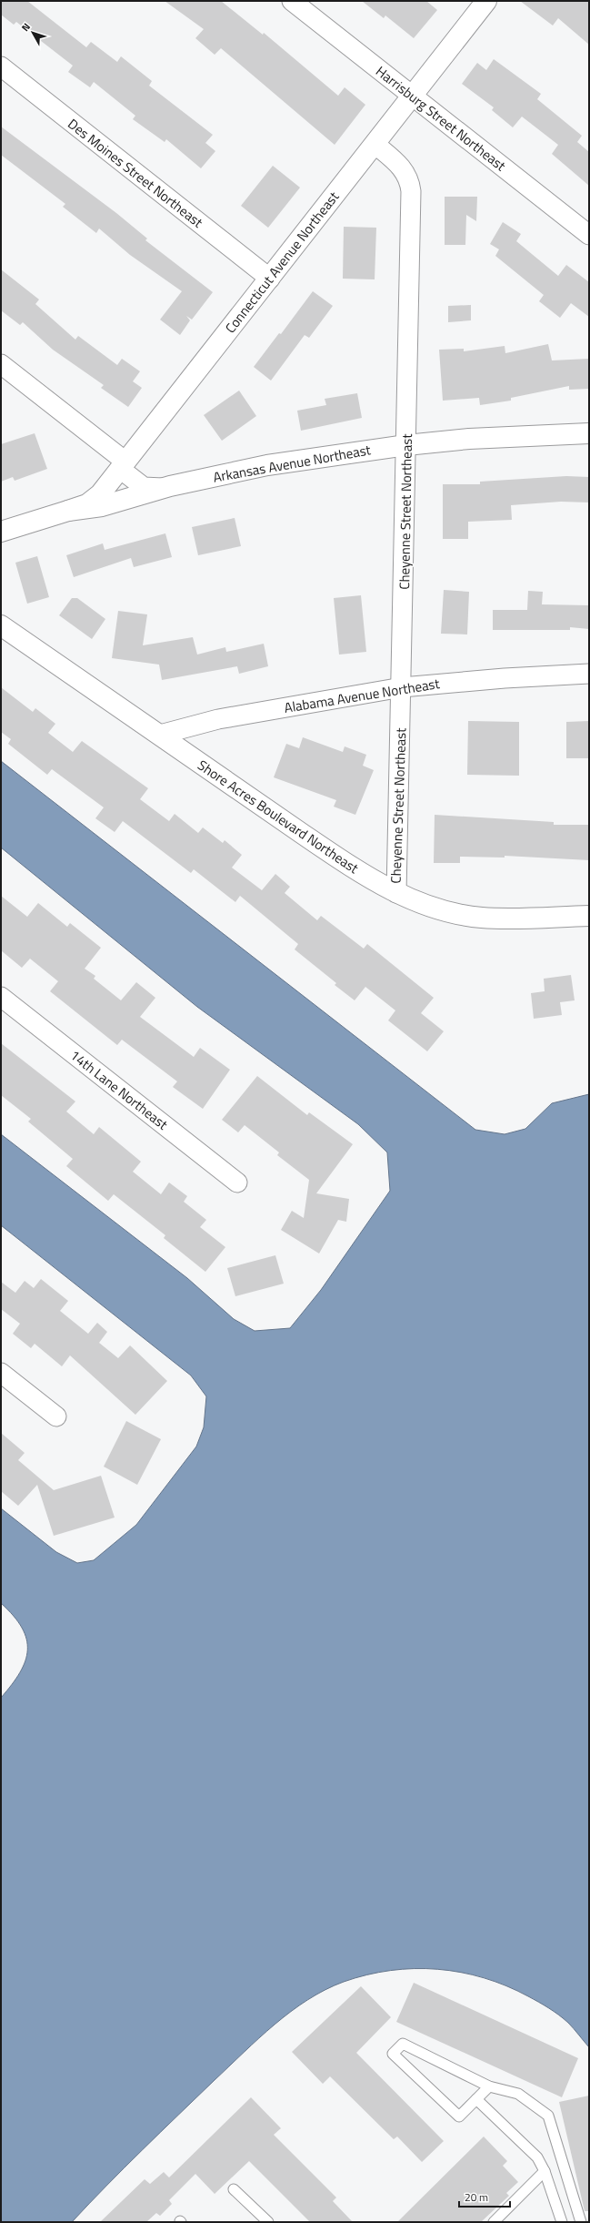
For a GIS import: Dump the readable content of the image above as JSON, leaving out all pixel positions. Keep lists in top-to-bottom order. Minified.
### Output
{"streets":{"street":["Harrisburg Street Northeast","Des Moines Street Northeast","Connecticut Avenue Northeast","Arkansas Avenue Northeast","Cheyenne Street Northeast","Alabama Avenue Northeast","Shore Acres Boulevard Northeast","14th Lane Northeast"]},"crossings":[["Harrisburg Street Northeast","Connecticut Avenue Northeast"],["Des Moines Street Northeast","Connecticut Avenue Northeast"],["Connecticut Avenue Northeast","Arkansas Avenue Northeast"],["Connecticut Avenue Northeast","Cheyenne Street Northeast"],["Arkansas Avenue Northeast","Cheyenne Street Northeast"],["Cheyenne Street Northeast","Alabama Avenue Northeast"],["Cheyenne Street Northeast","Shore Acres Boulevard Northeast"],["Alabama Avenue Northeast","Shore Acres Boulevard Northeast"]],"scale_bar":"20 m","north":"top left"}
